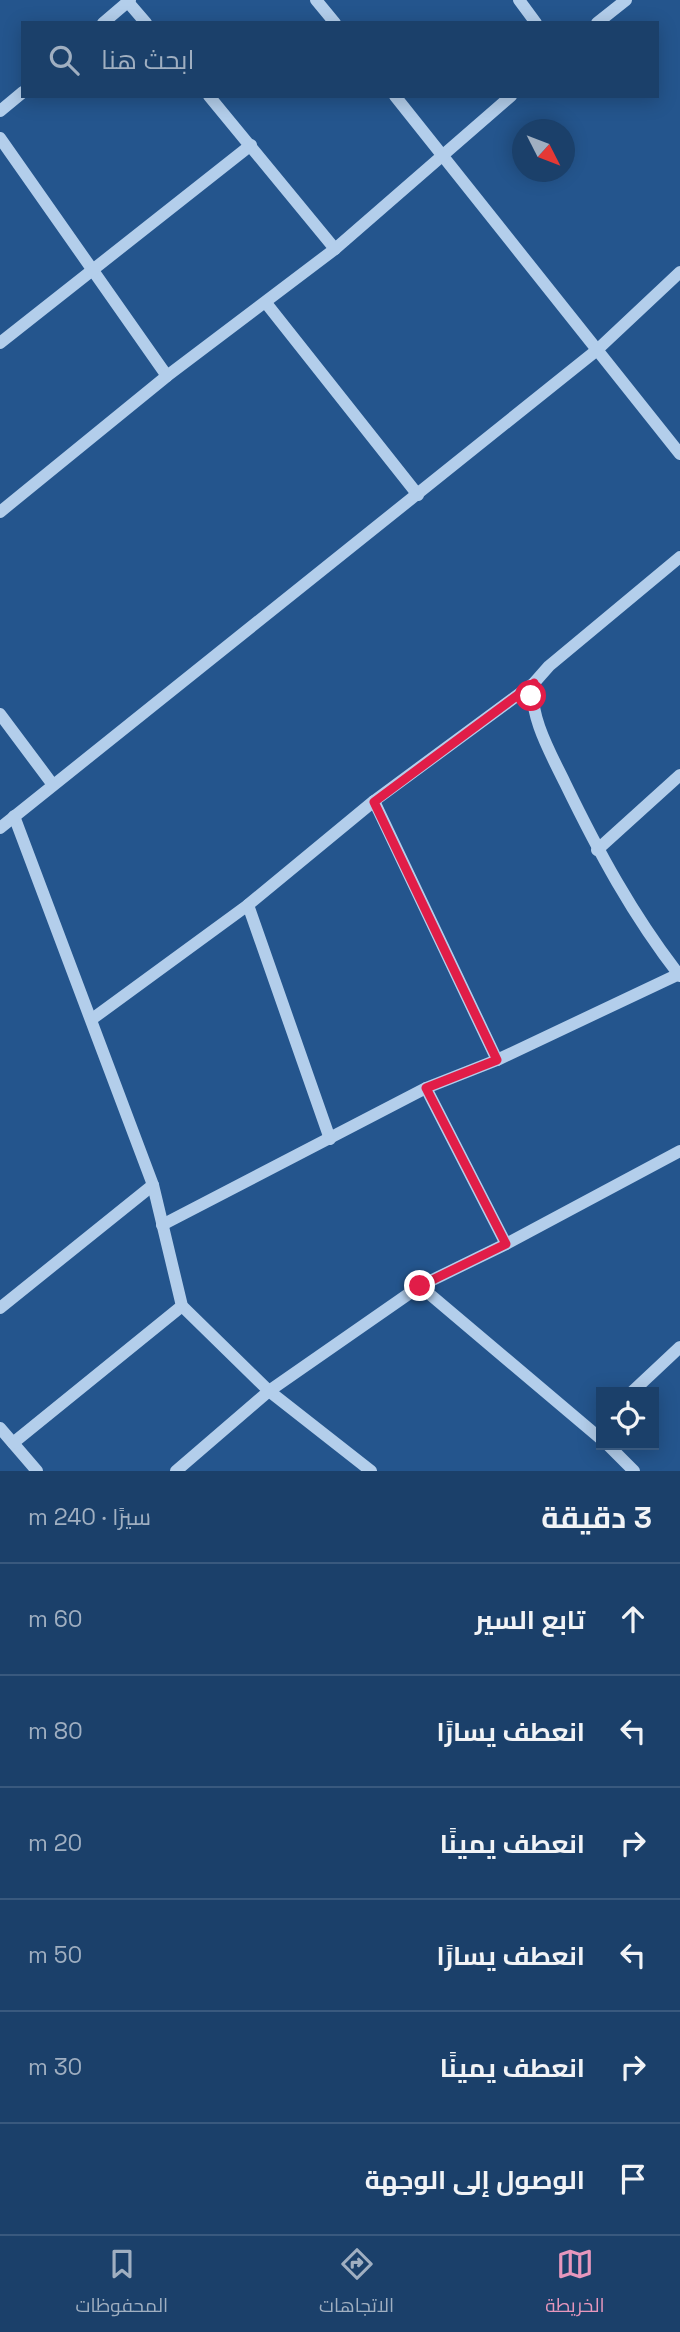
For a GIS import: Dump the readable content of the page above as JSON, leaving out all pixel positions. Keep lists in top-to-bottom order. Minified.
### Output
{"north":"bottom right","page":{"search":"ابحث هنا","heading":["3 دقيقة","سيرًا · 240 m"],"list":[["تابع السير","60 m"],["انعطف يسارًا","80 m"],["انعطف يمينًا","20 m"],["انعطف يسارًا","50 m"],["انعطف يمينًا","30 m"],"الوصول إلى الوجهة"],"nav":["الخريطة","الاتجاهات","المحفوظات"]}}
